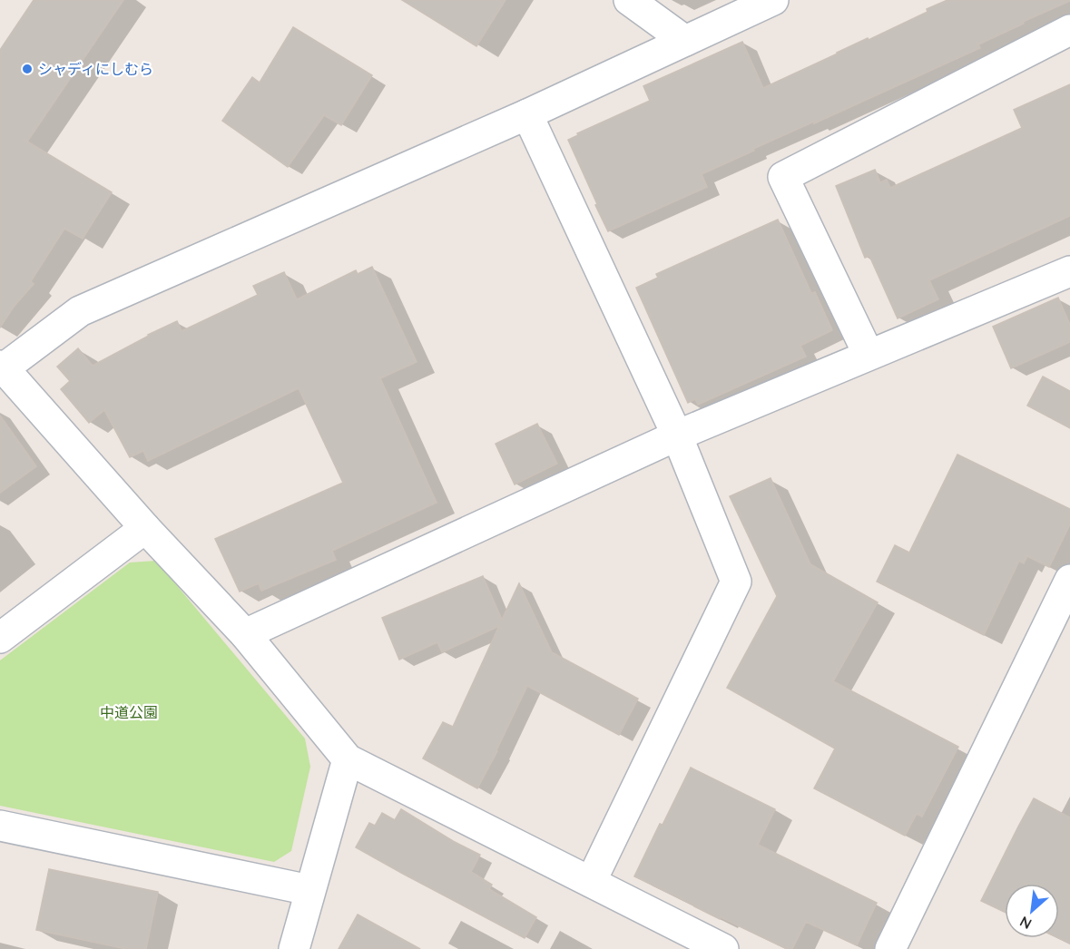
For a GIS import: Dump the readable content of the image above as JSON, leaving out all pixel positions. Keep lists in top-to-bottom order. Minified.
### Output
{"parks":["中道公園"],"places":["シャディにしむら"],"north":"bottom left"}
